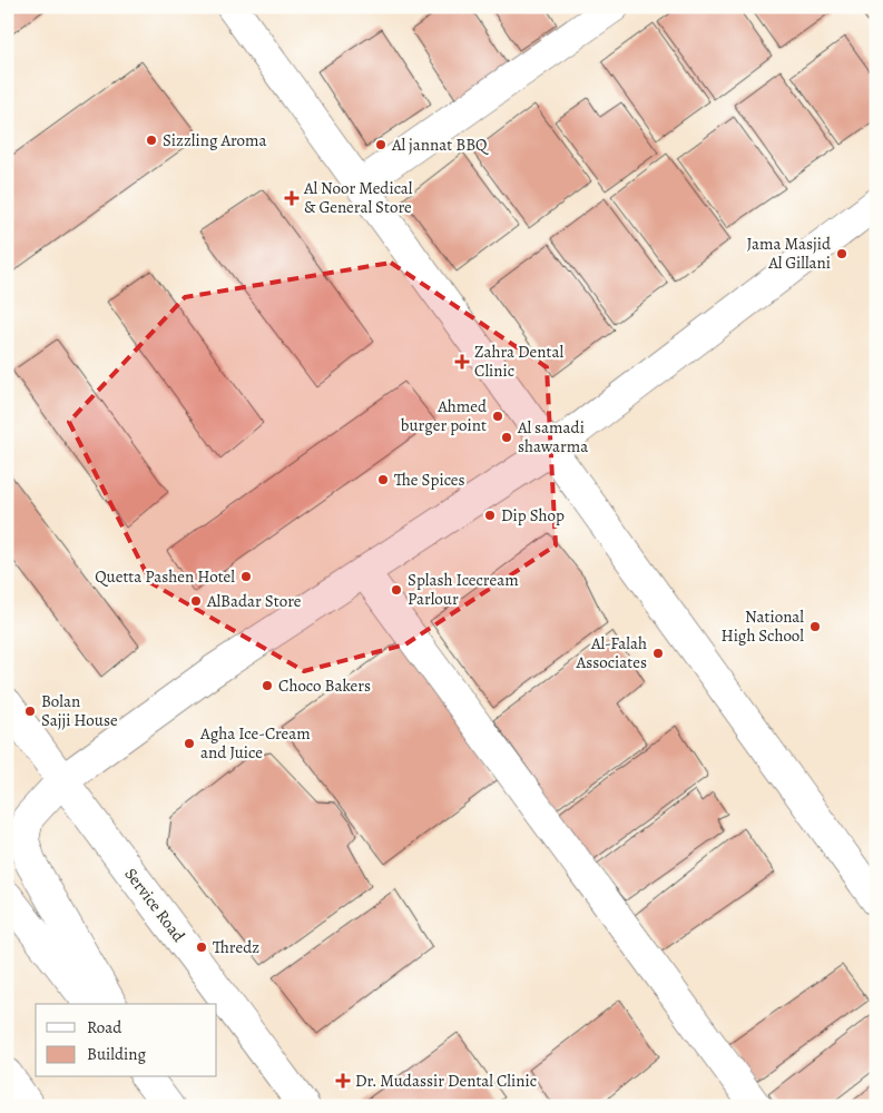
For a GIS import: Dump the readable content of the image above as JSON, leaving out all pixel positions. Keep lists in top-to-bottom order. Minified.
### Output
{"streets":{"street":["Service Road"]},"places":{"other":["Sizzling Aroma","Al jannat BBQ","Jama Masjid Al Gillani","Ahmed burger point","Al samadi shawarma","The Spices","Dip Shop","Quetta Pashen Hotel","Splash Icecream Parlour","AlBadar Store","National High School","Al-Falah Associates","Choco Bakers","Bolan Sajji House","Agha Ice-Cream and Juice","Thredz"],"health":["Al Noor Medical & General Store","Zahra Dental Clinic","Dr. Mudassir Dental Clinic"]},"legend":["Road","Building"]}
